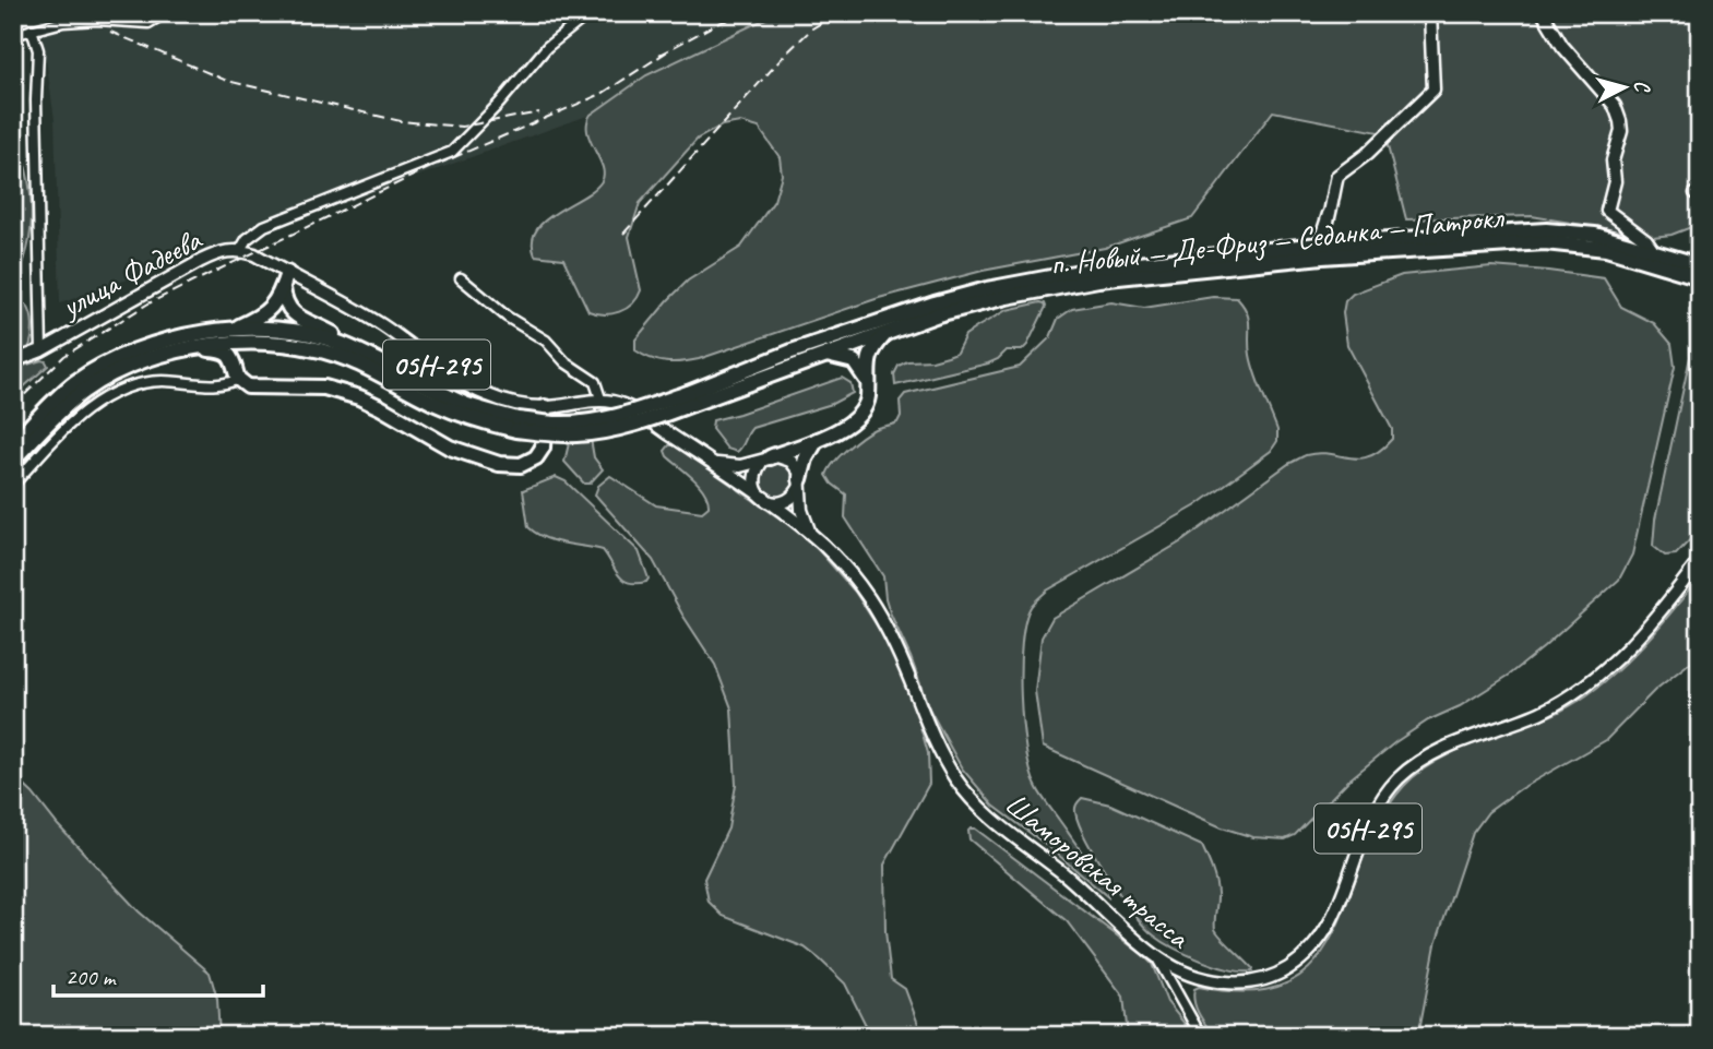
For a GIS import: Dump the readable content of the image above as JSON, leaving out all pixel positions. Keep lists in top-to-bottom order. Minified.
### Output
{"streets":{"highway":["п. Новый — Де-Фриз — Седанка — Патрокл","05Н-295"],"main road":["улица Фадеева","Шаморовская трасса"]},"crossings":[["п. Новый — Де-Фриз — Седанка — Патрокл","05Н-295"],["улица Фадеева","05Н-295"],["улица Фадеева","Шаморовская трасса"],["05Н-295","Шаморовская трасса"]],"scale_bar":"200 m","north":"right"}
